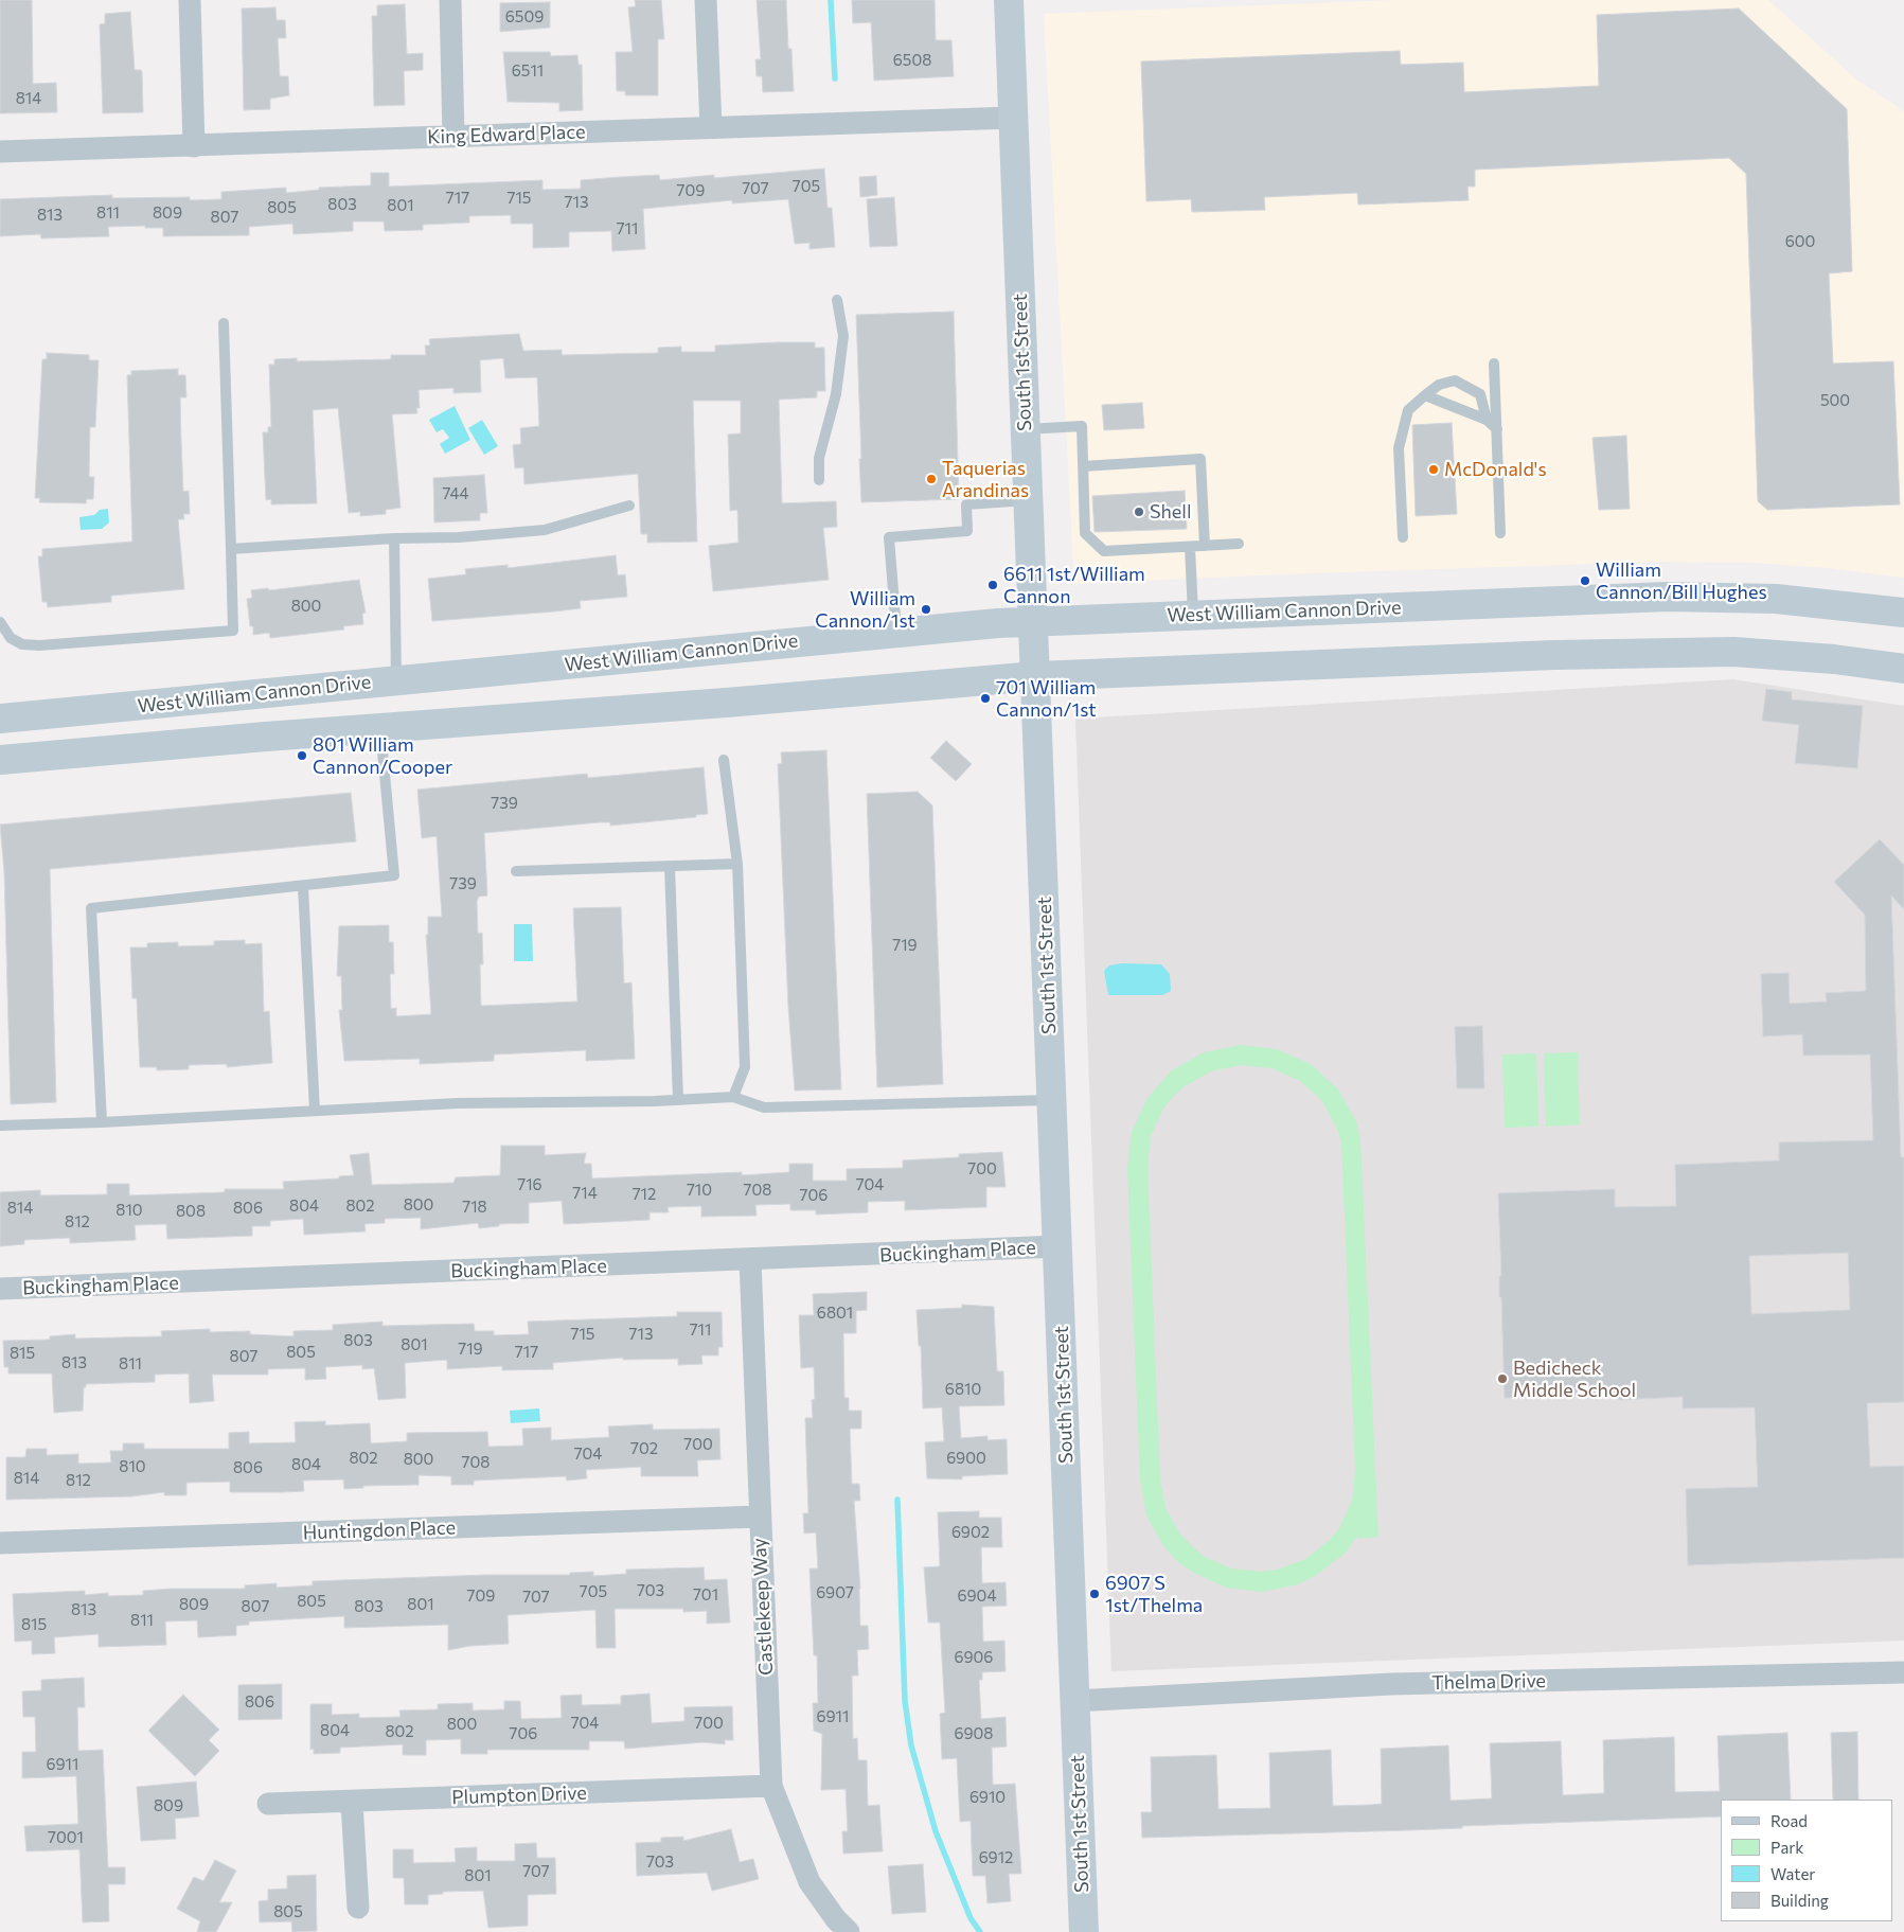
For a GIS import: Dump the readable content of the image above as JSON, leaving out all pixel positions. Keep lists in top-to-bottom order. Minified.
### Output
{"streets":{"main road":["South 1st Street","West William Cannon Drive"],"street":["King Edward Place","Buckingham Place","Huntingdon Place","Castlekeep Way","Thelma Drive","Plumpton Drive"]},"crossings":[["King Edward Place","South 1st Street"],["South 1st Street","West William Cannon Drive"],["South 1st Street","Buckingham Place"],["South 1st Street","Thelma Drive"],["Buckingham Place","Castlekeep Way"],["Huntingdon Place","Castlekeep Way"],["Castlekeep Way","Plumpton Drive"]],"places":["McDonald's","Taquerias Arandinas","Shell","William Cannon/Bill Hughes","6611 1st/William Cannon","William Cannon/1st","701 William Cannon/1st","801 William Cannon/Cooper","Bedicheck Middle School","6907 S 1st/Thelma"],"house_numbers":["6509","6508","6511","814","705","707","709","717","715","713","803","801","805","811","809","813","807","711","600","500","744","800","739","739","719","700","716","704","710","708","714","712","706","800","804","802","718","814","806","810","808","812","6801","711","715","713","803","801","719","805","717","815","807","813","811","6810","700","702","704","802","6900","800","708","804","810","806","814","812","6902","703","705","6907","701","709","6904","707","805","809","801","807","803","813","811","815","6906","806","6911","704","700","800","804","802","706","6908","6911","6910","809","7001","6912","703","707","801","805"],"legend":["Road","Park","Water","Building"]}
